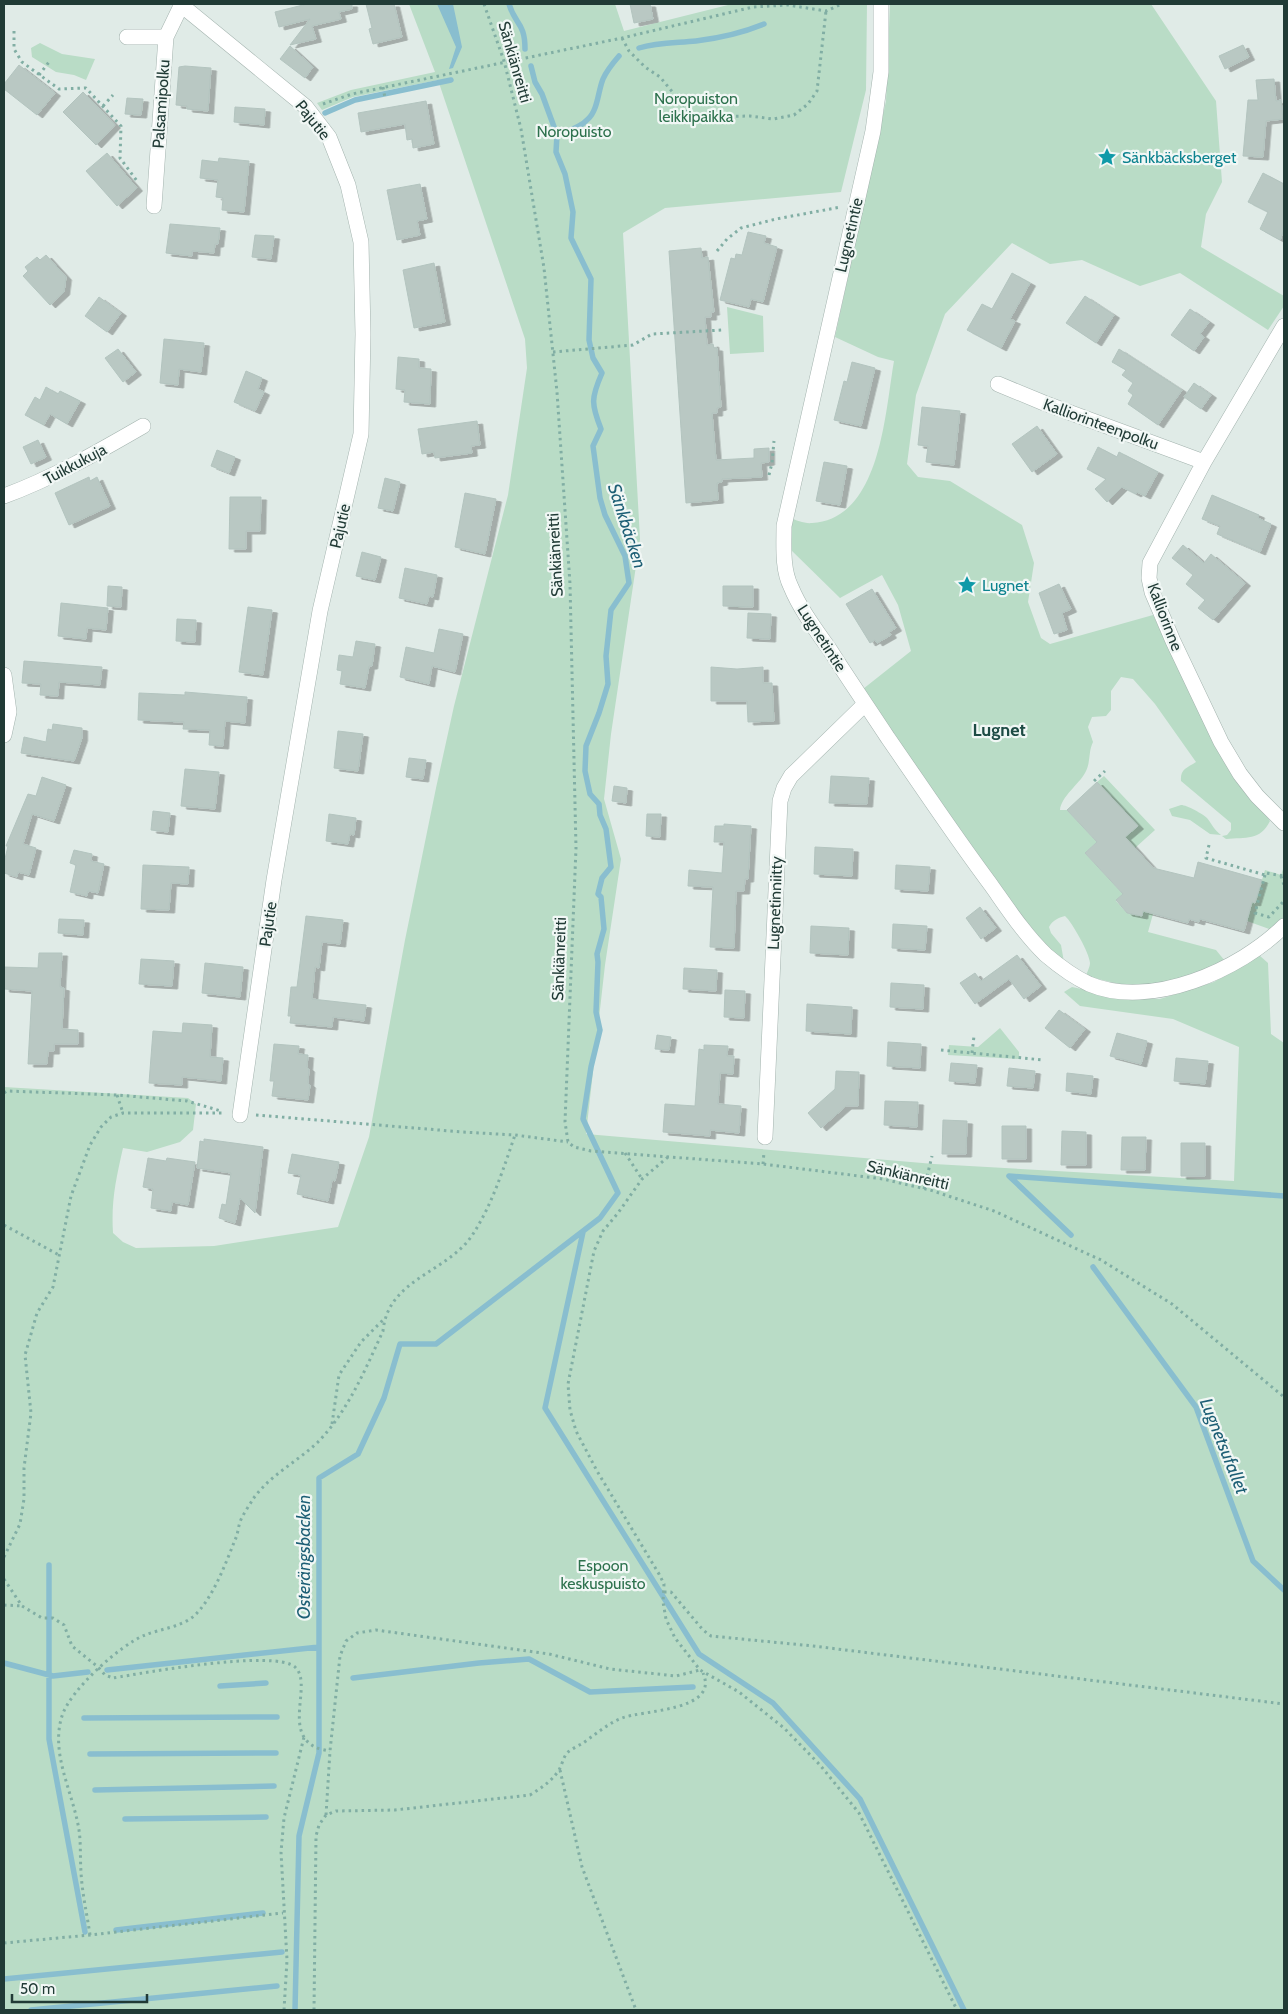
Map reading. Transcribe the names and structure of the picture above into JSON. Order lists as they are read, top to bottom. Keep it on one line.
{"streets":{"street":["Palsamipolku","Pajutie","Lugnetintie","Kalliorinteenpolku","Tuikkukuja","Kalliorinne","Lugnetinniitty"],"path":["Sänkiänreitti"]},"crossings":[["Palsamipolku","Pajutie"],["Lugnetintie","Lugnetinniitty"],["Kalliorinteenpolku","Kalliorinne"]],"districts":["Lugnet"],"water":["Sänkbäcken","Lugnetsufallet","Osterängsbacken"],"parks":["Noropuiston leikkipaikka","Noropuisto","Espoon keskuspuisto"],"places":{"place":["Sänkbäcksberget","Lugnet"]},"scale_bar":"50 m"}
